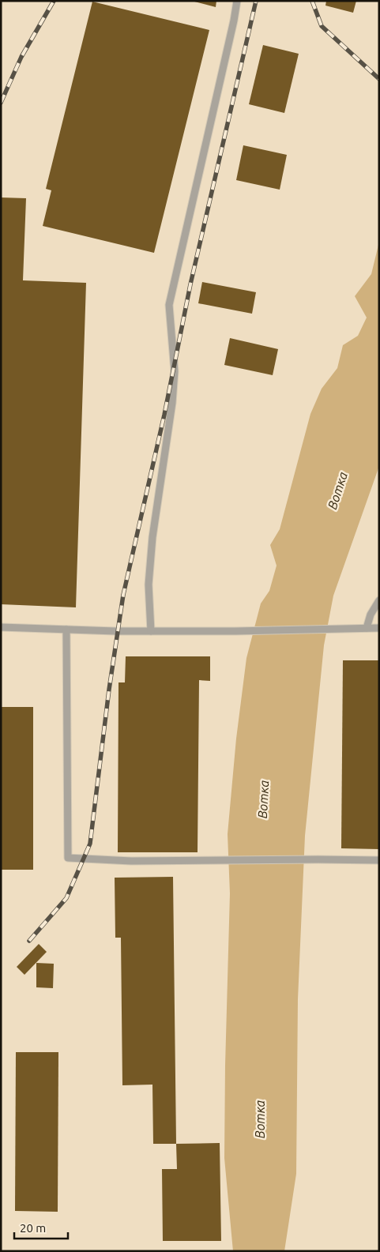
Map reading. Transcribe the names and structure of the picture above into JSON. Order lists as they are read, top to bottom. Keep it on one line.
{"water":["Вотка"],"scale_bar":"20 m"}
